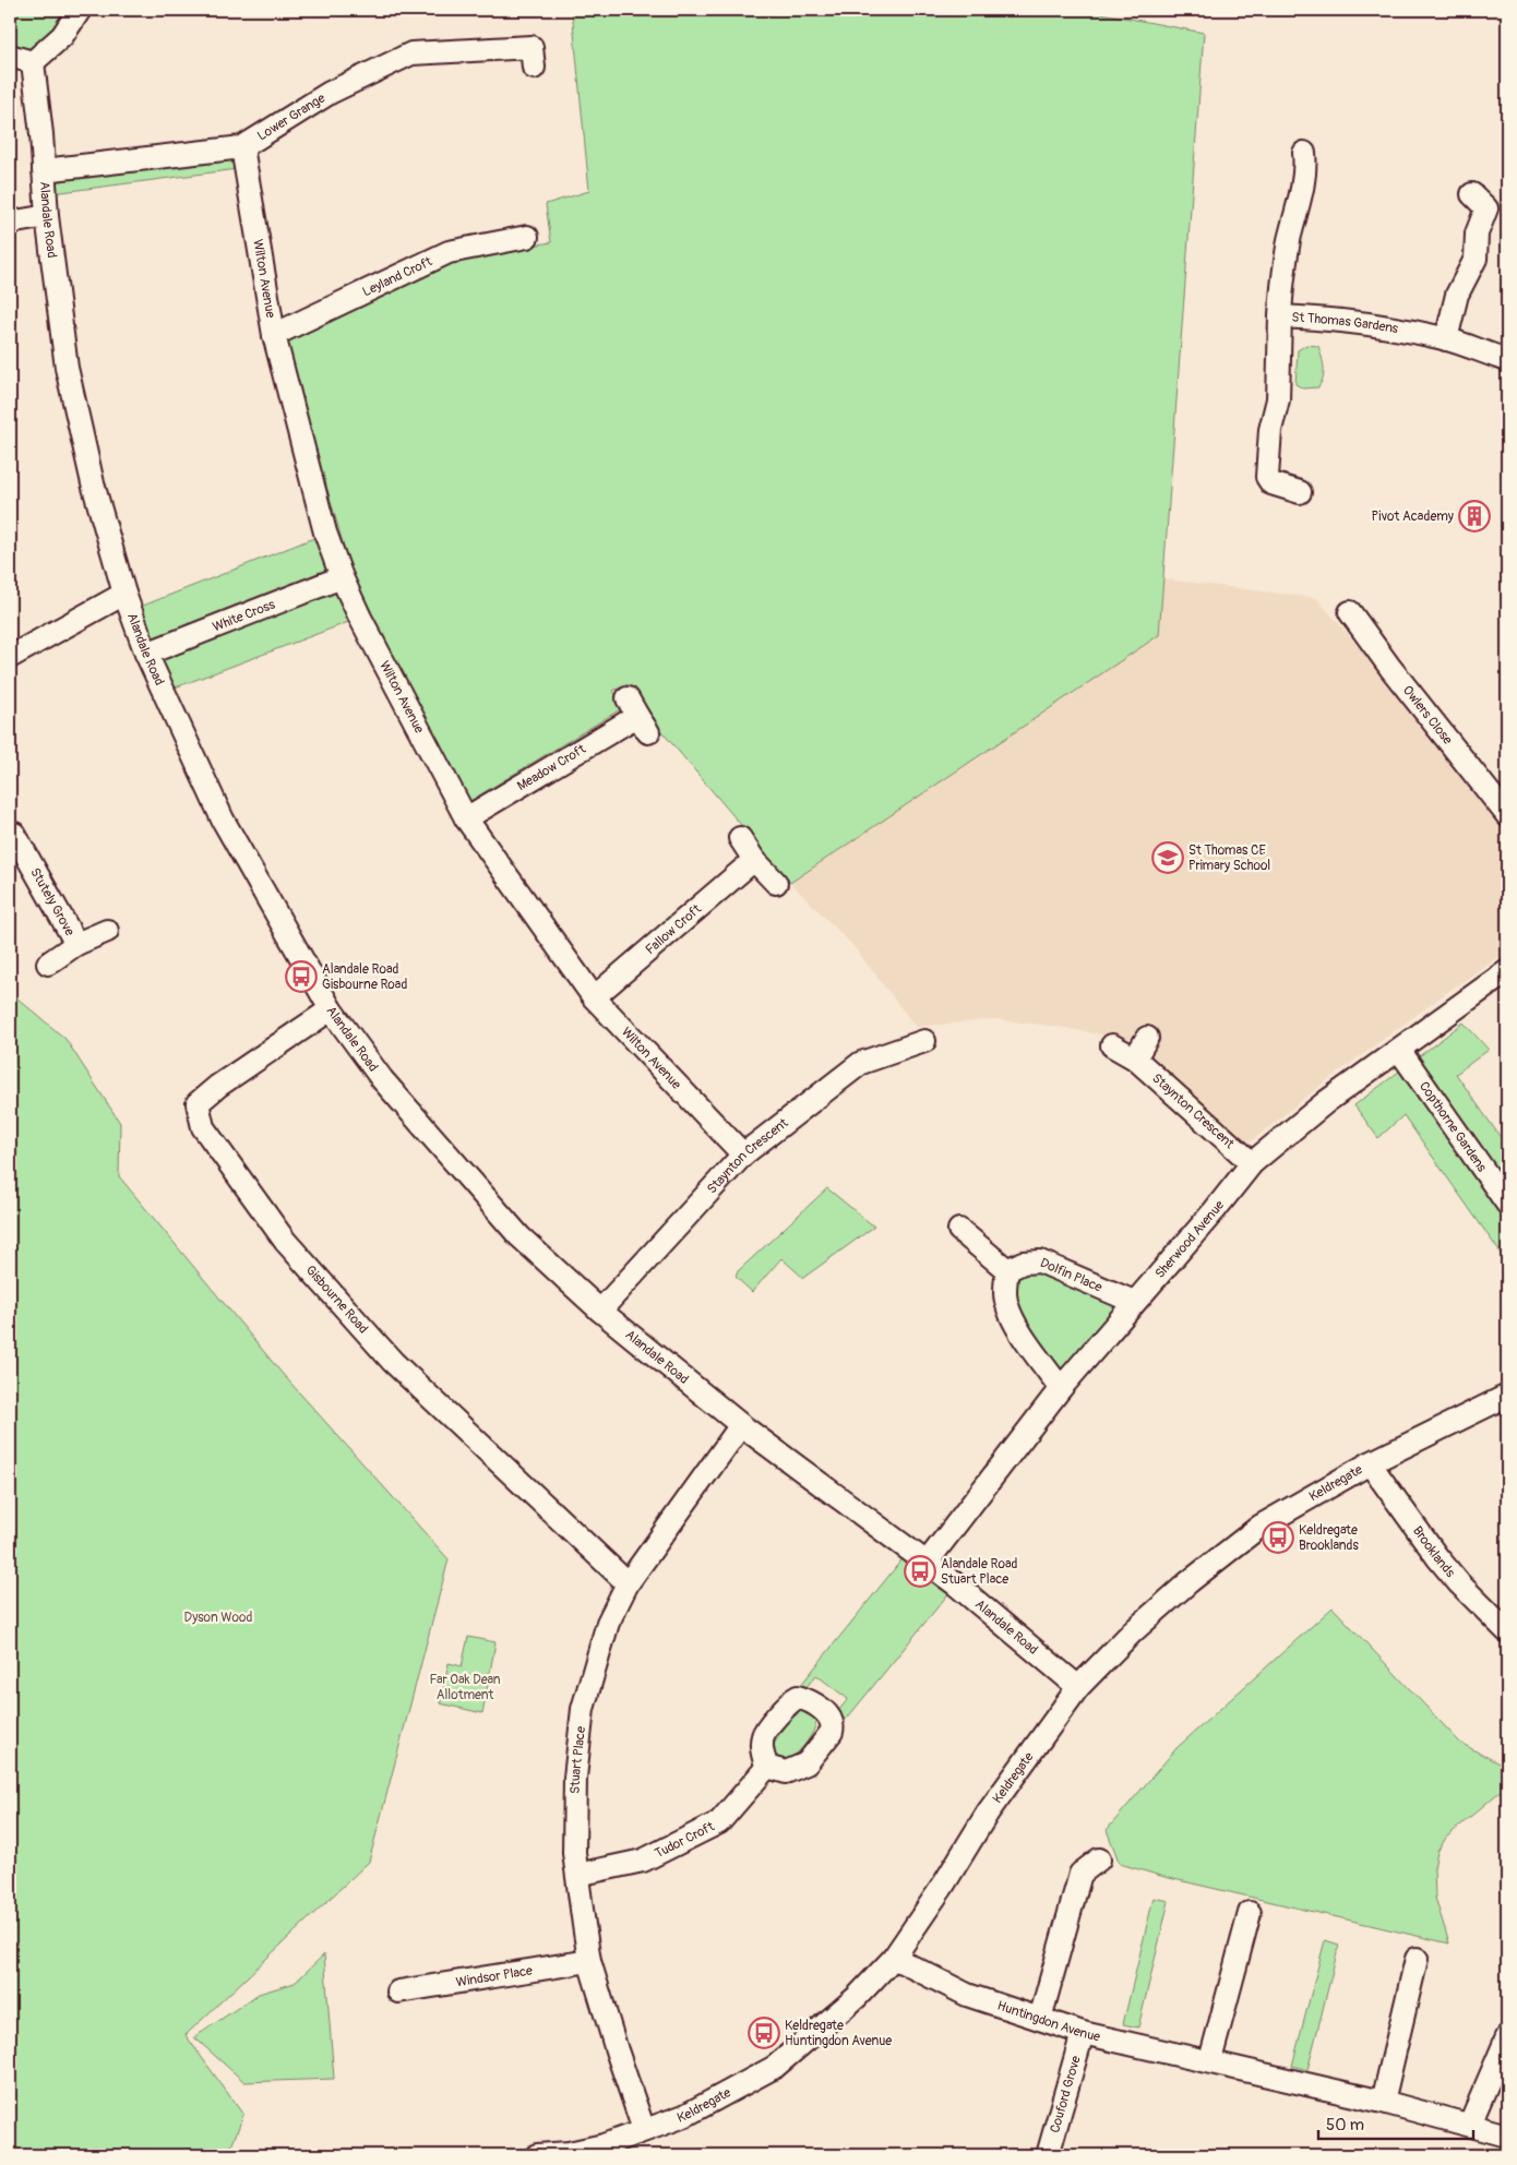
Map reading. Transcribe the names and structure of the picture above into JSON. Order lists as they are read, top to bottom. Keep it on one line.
{"streets":{"street":["Lower Grange","Alandale Road","Leyland Croft","Wilton Avenue","St Thomas Gardens","White Cross","Owlers Close","Meadow Croft","Stutely Grove","Fallow Croft","Staynton Crescent","Copthorne Gardens","Sherwood Avenue","Dolfin Place","Gisbourne Road","Keldregate","Brooklands","Stuart Place","Tudor Croft","Windsor Place","Huntingdon Avenue","Couford Grove"]},"crossings":[["Lower Grange","Alandale Road"],["Lower Grange","Wilton Avenue"],["Alandale Road","White Cross"],["Alandale Road","Staynton Crescent"],["Alandale Road","Sherwood Avenue"],["Alandale Road","Gisbourne Road"],["Alandale Road","Keldregate"],["Alandale Road","Stuart Place"],["Leyland Croft","Wilton Avenue"],["Wilton Avenue","White Cross"],["Wilton Avenue","Meadow Croft"],["Wilton Avenue","Fallow Croft"],["Wilton Avenue","Staynton Crescent"],["Staynton Crescent","Sherwood Avenue"],["Copthorne Gardens","Sherwood Avenue"],["Sherwood Avenue","Dolfin Place"],["Gisbourne Road","Stuart Place"],["Keldregate","Brooklands"],["Keldregate","Stuart Place"],["Keldregate","Huntingdon Avenue"],["Stuart Place","Tudor Croft"],["Stuart Place","Windsor Place"],["Huntingdon Avenue","Couford Grove"]],"parks":["Dyson Wood","Far Oak Dean Allotment"],"places":{"building":["Pivot Academy"],"school or university":["St Thomas CE Primary School"],"bus stop":["Alandale Road Gisbourne Road","Keldregate Brooklands","Alandale Road Stuart Place","Keldregate Huntingdon Avenue"]},"scale_bar":"50 m"}
